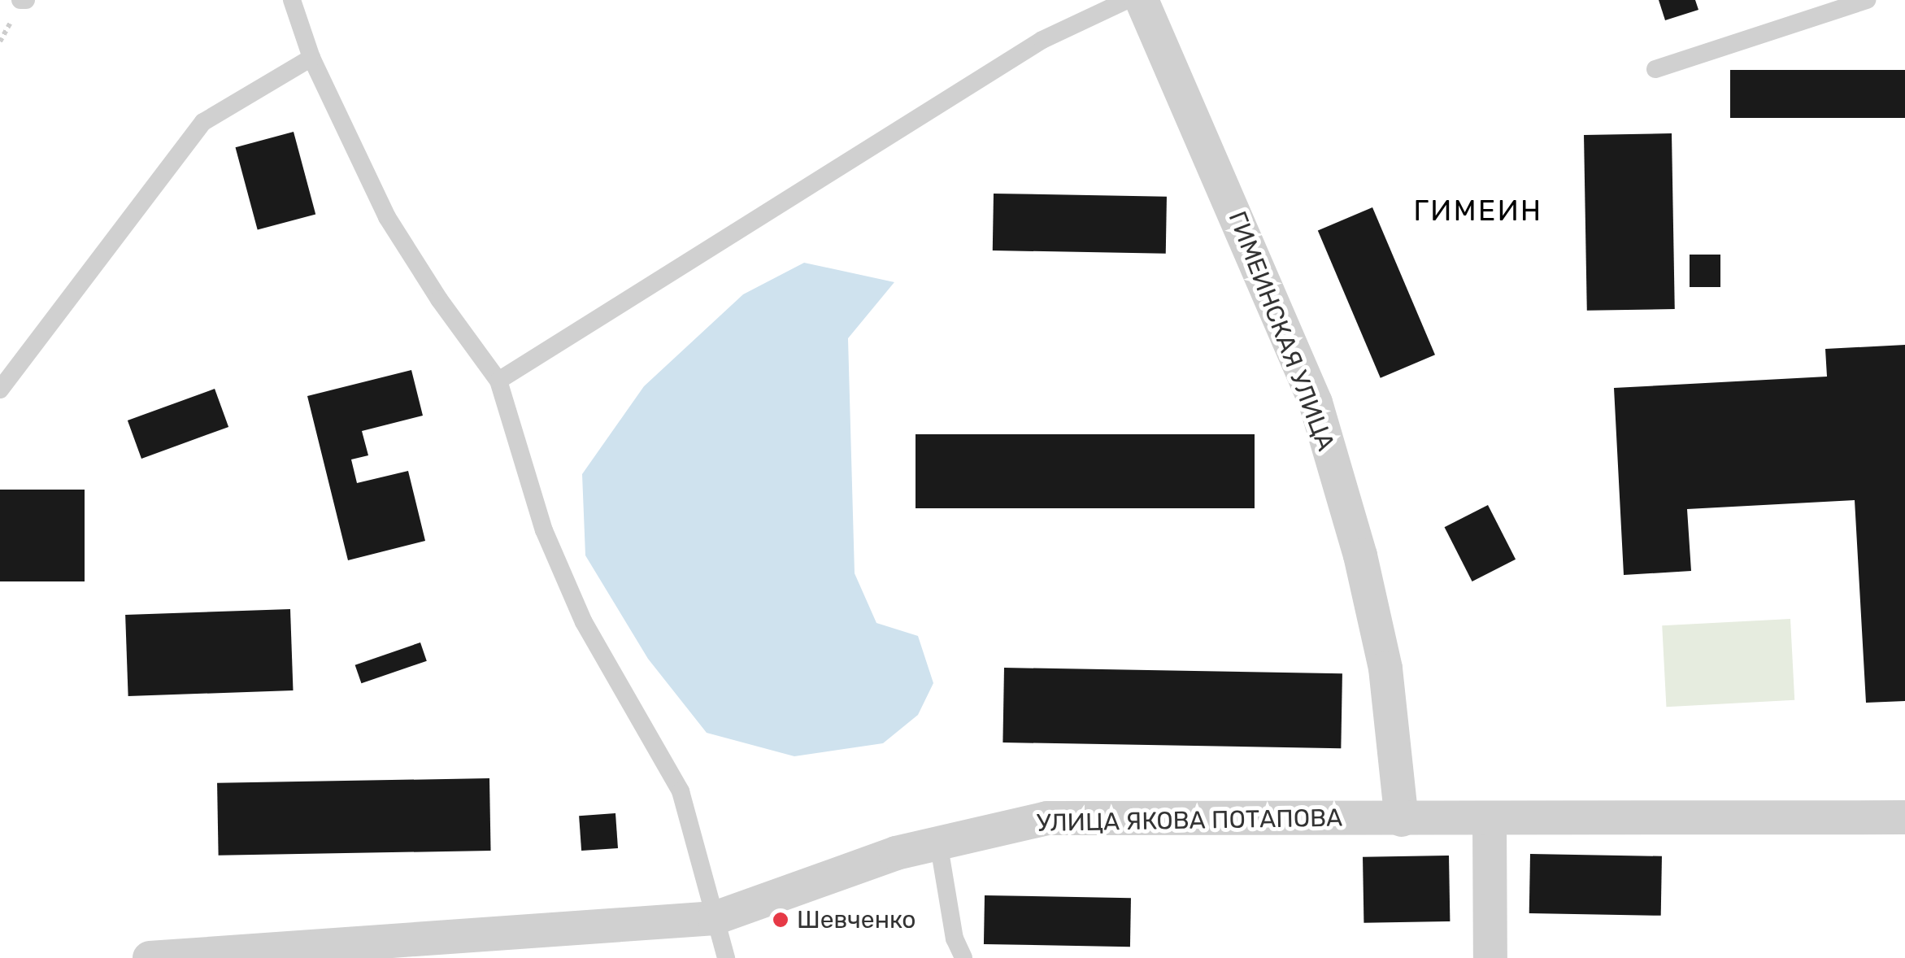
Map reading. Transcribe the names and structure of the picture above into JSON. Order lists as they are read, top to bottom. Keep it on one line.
{"streets":{"street":["ГИМЕИНСКАЯ УЛИЦА","УЛИЦА ЯКОВА ПОТАПОВА"]},"crossings":[["ГИМЕИНСКАЯ УЛИЦА","УЛИЦА ЯКОВА ПОТАПОВА"]],"districts":["ГИМЕИН"],"places":["Шевченко"]}
